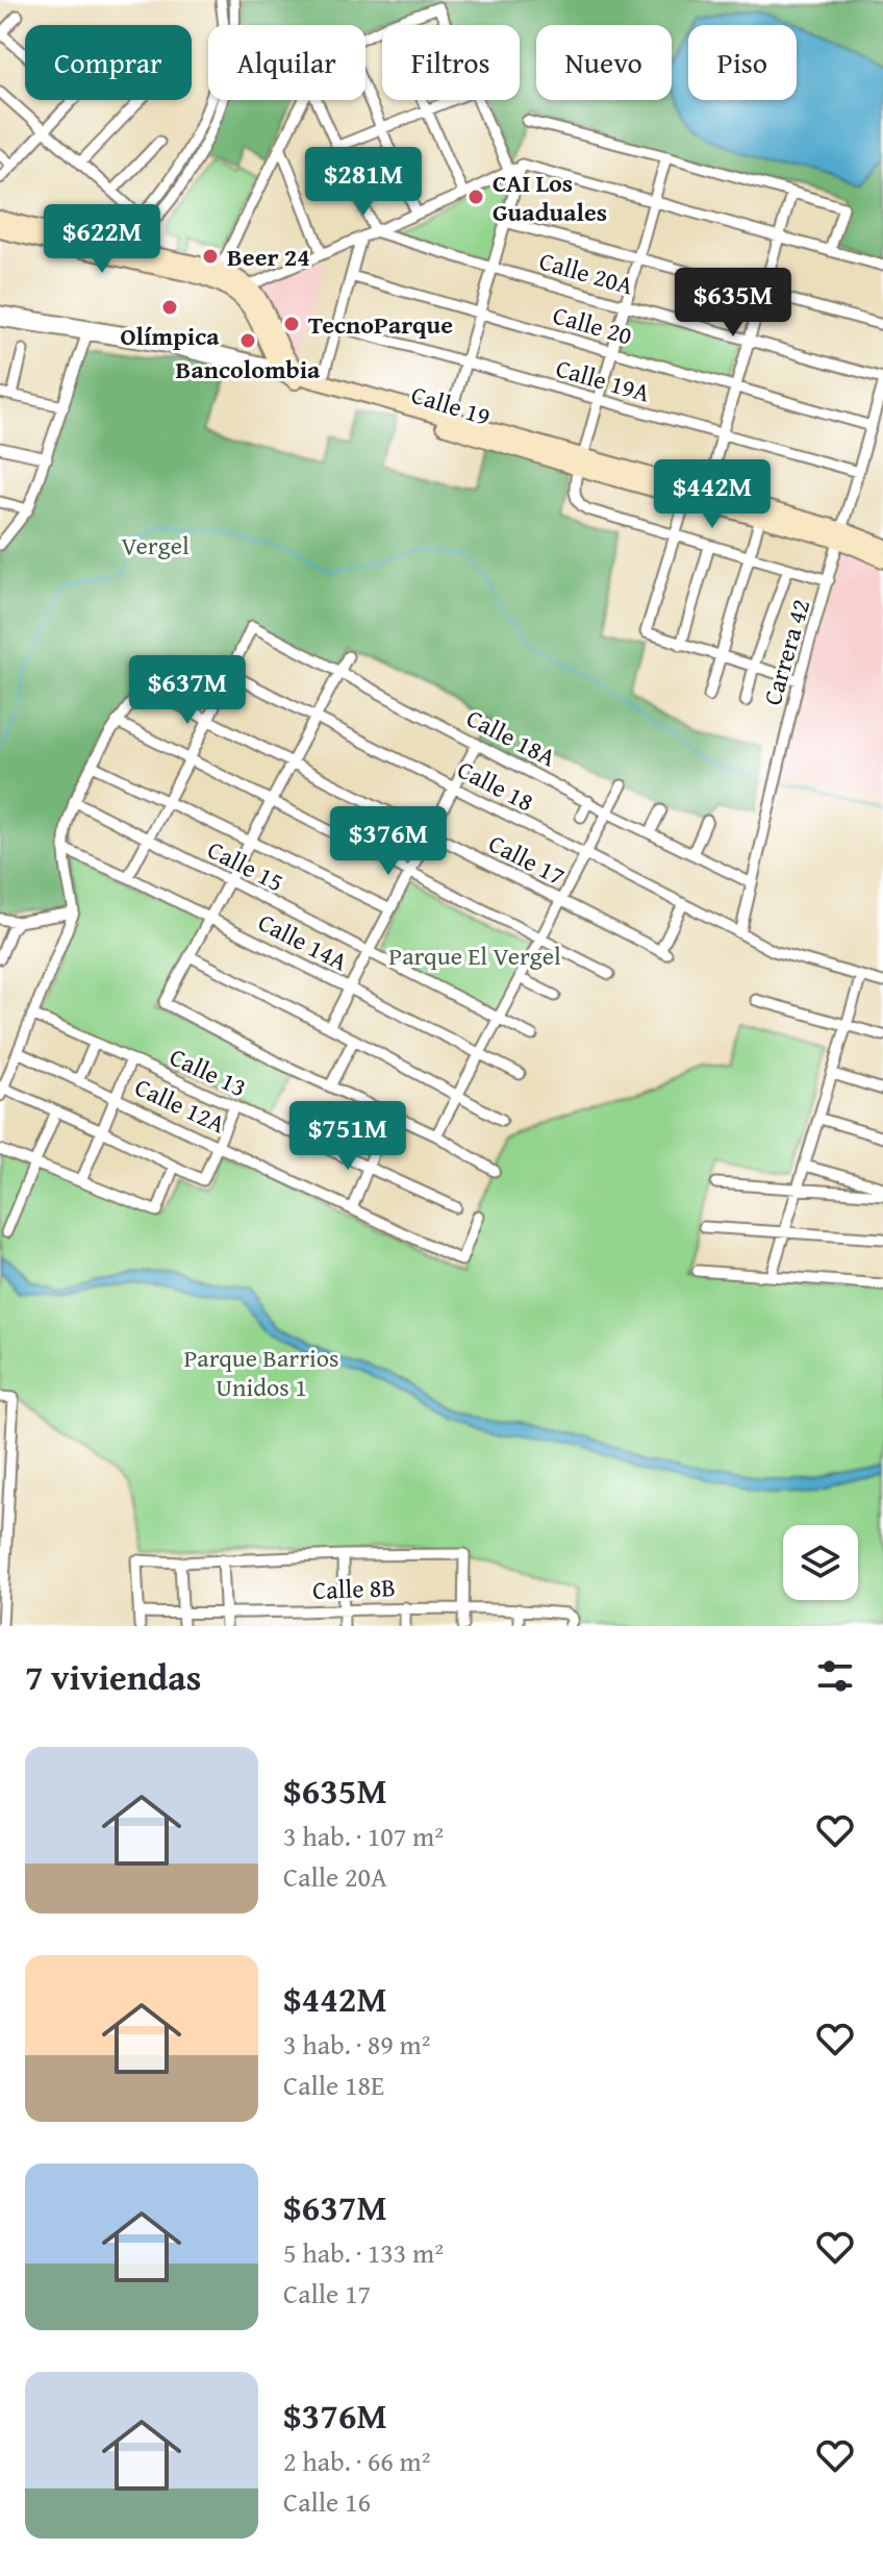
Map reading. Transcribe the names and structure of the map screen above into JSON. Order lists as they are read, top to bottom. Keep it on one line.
{"streets":{"main road":["Calle 19"],"street":["Calle 20A","Calle 20","Calle 19A","Carrera 42","Calle 18A","Calle 18","Calle 17","Calle 15","Calle 14A","Calle 13","Calle 12A","Calle 8B"]},"crossings":[["Calle 20A","Carrera 42"],["Calle 20","Carrera 42"],["Calle 19A","Carrera 42"],["Calle 19","Carrera 42"],["Carrera 42","Calle 18A"],["Carrera 42","Calle 18"],["Calle 18A","Calle 18"],["Calle 18","Calle 17"]],"parks":["Vergel","Parque El Vergel","Parque Barrios Unidos 1"],"places":["CAI Los Guaduales","Beer 24","Olímpica","TecnoParque","Bancolombia"],"page":{"chip":["Comprar","Alquilar","Filtros","Nuevo","Piso"],"price":["$281M","$622M","$635M","$442M","$637M","$376M","$751M"],"heading":"7 viviendas","list":[{"name":"$635M","note":"3 hab. · 107 m² · Calle 20A"},{"name":"$442M","note":"3 hab. · 89 m² · Calle 18E"},{"name":"$637M","note":"5 hab. · 133 m² · Calle 17"},{"name":"$376M","note":"2 hab. · 66 m² · Calle 16"}]}}
